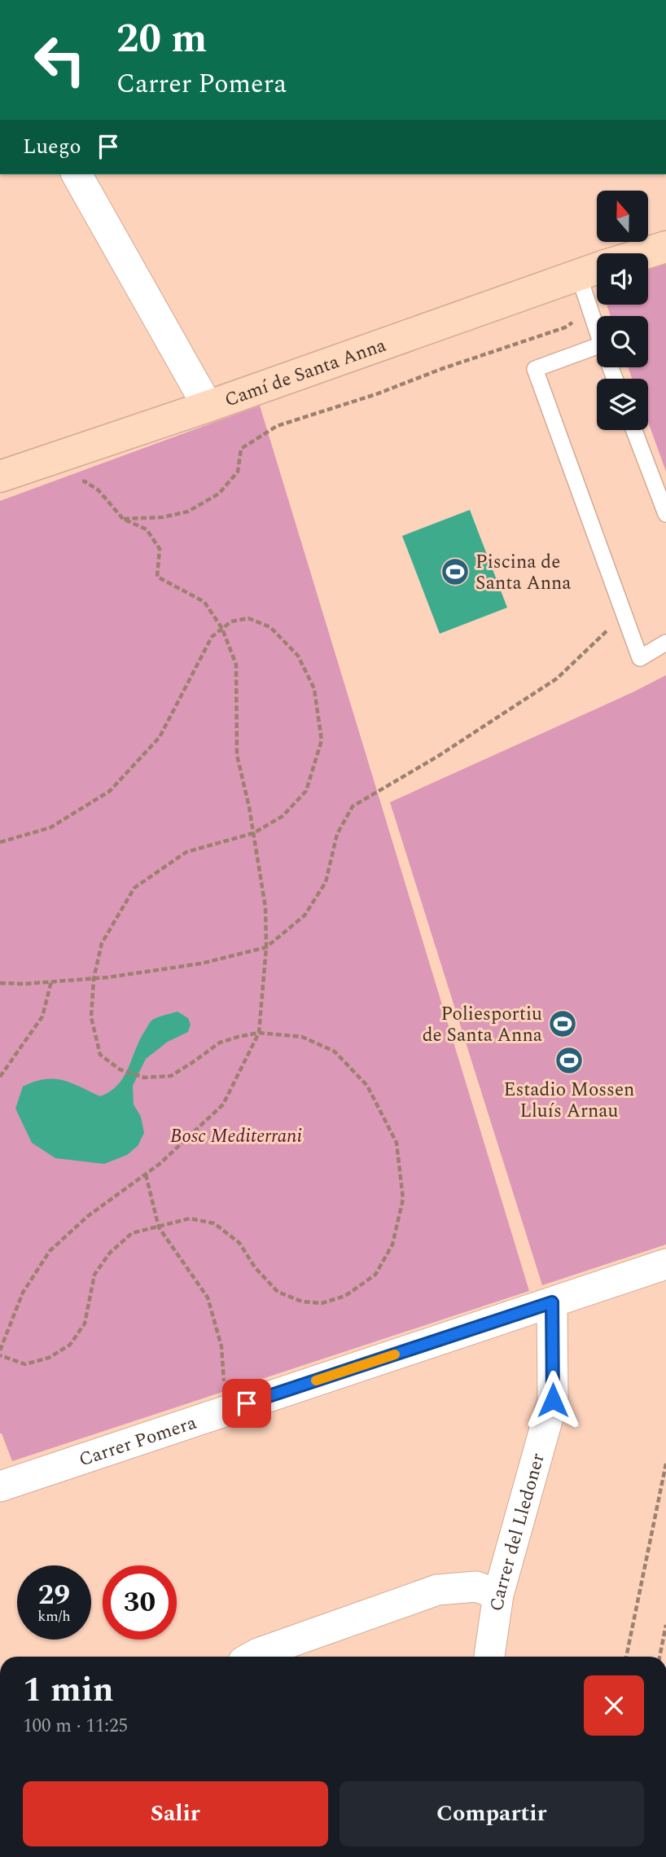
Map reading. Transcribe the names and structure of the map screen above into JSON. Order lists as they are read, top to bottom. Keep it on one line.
{"streets":{"street":["Camí de Santa Anna","Carrer Pomera","Carrer del Lledoner"]},"crossings":[["Carrer Pomera","Carrer del Lledoner"]],"parks":["Bosc Mediterrani"],"places":{"sports":["Piscina de Santa Anna","Poliesportiu de Santa Anna","Estadio Mossen Lluís Arnau"]},"north":"top","page":{"turn":["20 m","Carrer Pomera"],"then":"Luego","speed":"29 km/h","limit":"30","heading":["1 min","100 m · 11:25"],"buttons":["Salir","Compartir"]}}
